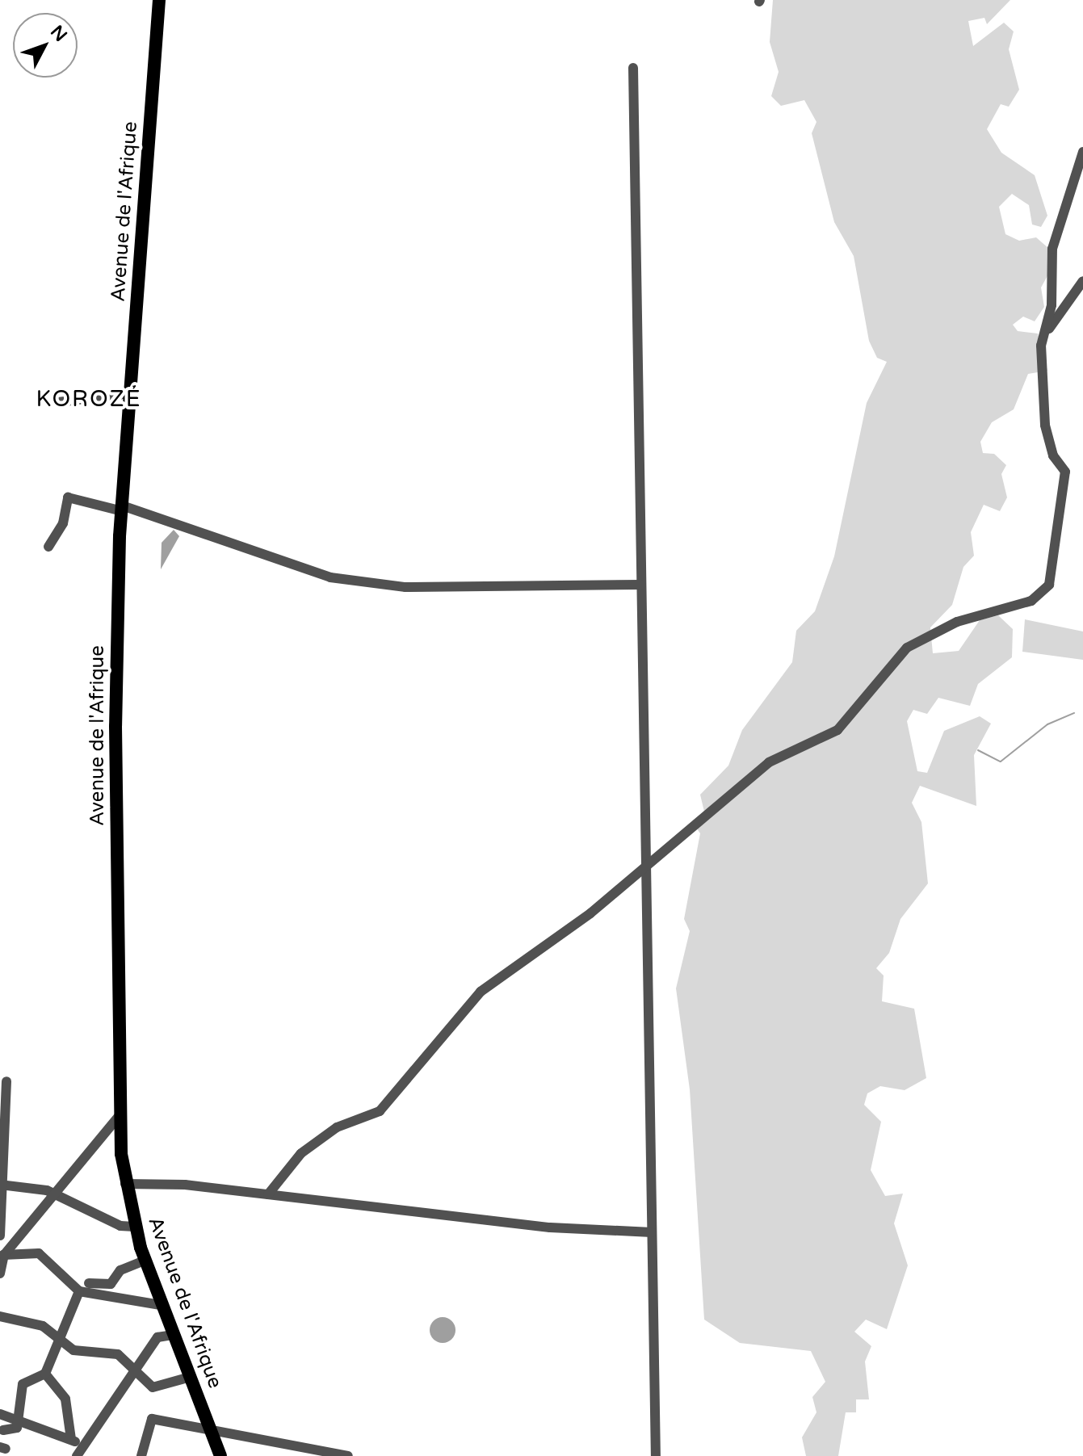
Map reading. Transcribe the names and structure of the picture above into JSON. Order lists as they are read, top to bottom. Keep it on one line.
{"streets":{"main road":["Avenue de l'Afrique"]},"districts":["KOROZÉ"],"north":"top right"}
